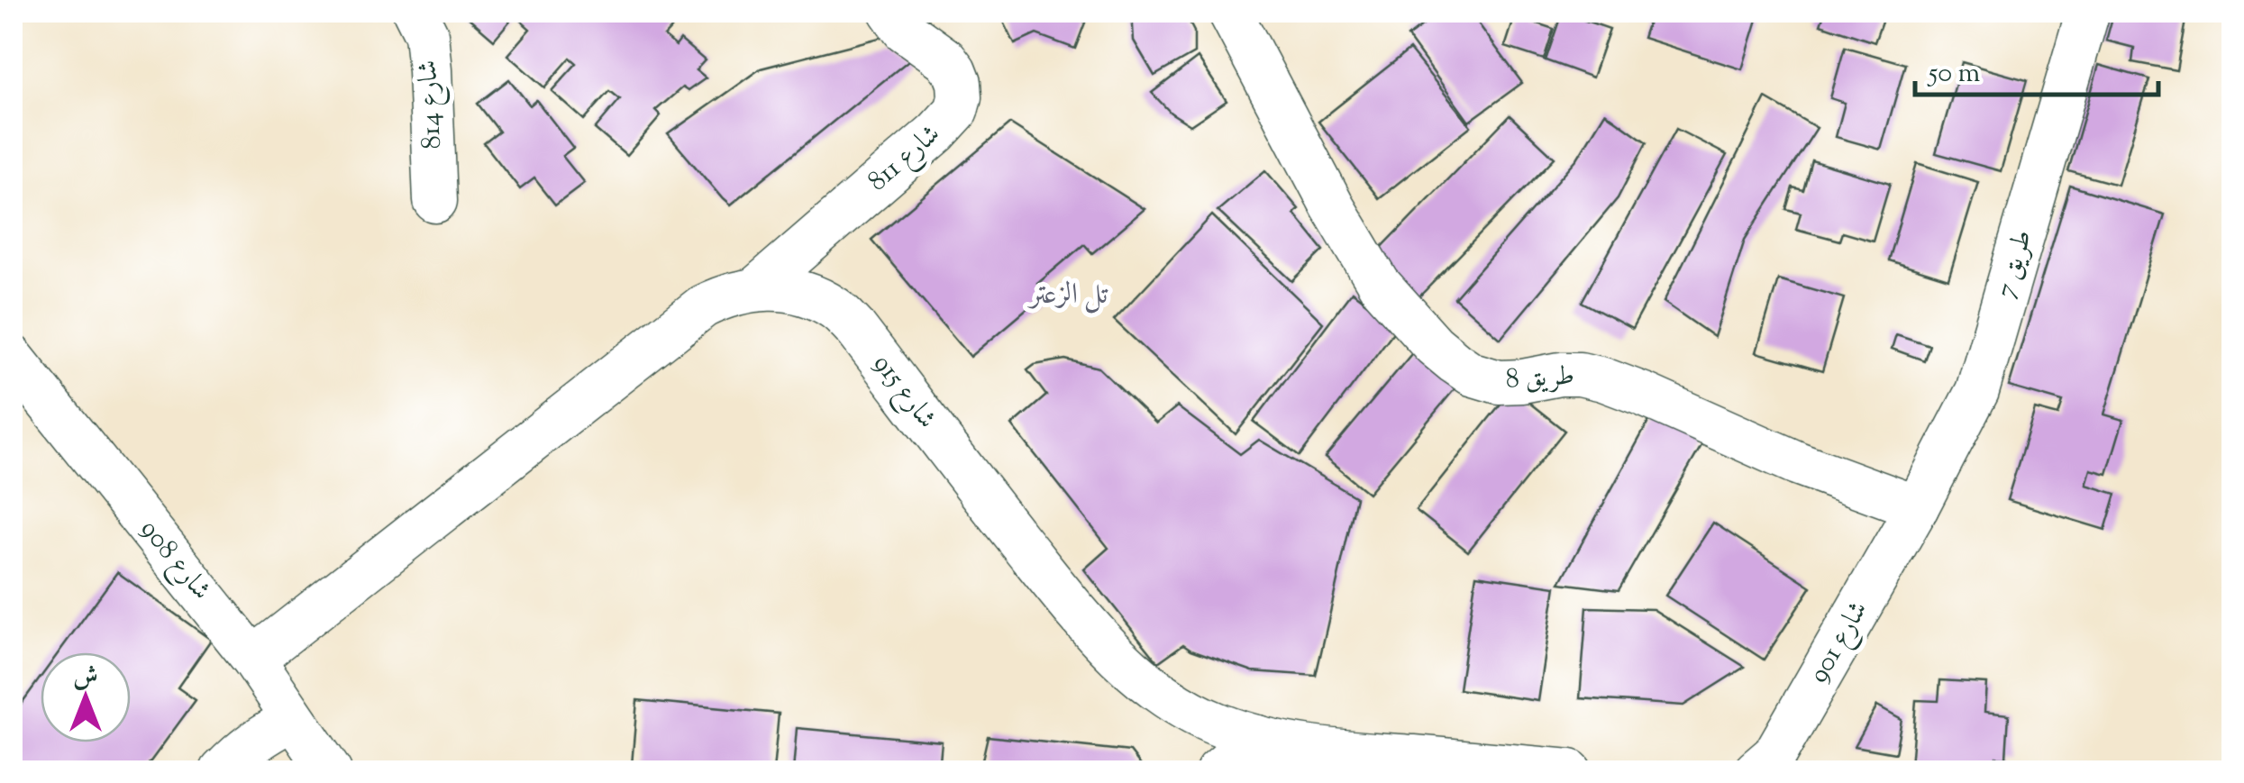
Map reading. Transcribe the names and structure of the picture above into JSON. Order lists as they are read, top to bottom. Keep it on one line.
{"streets":{"street":["شارع 814","شارع 811","7 طريق","طريق 8","شارع 915","شارع 908","شارع 901"]},"crossings":[["شارع 811","شارع 915"],["7 طريق","طريق 8"],["7 طريق","شارع 901"],["طريق 8","شارع 901"],["شارع 915","شارع 908"]],"districts":["تل الزعتر"],"scale_bar":"50 m","north":"top"}
